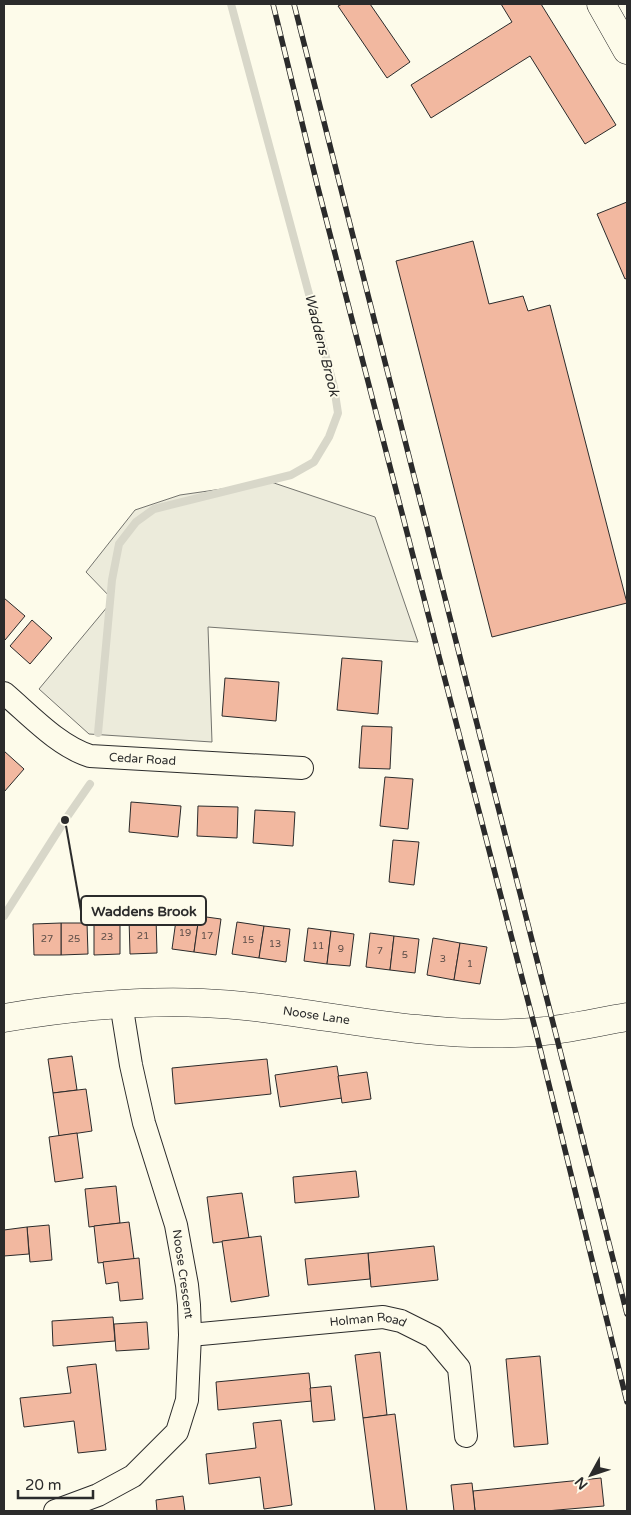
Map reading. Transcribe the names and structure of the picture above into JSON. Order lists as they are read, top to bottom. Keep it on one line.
{"streets":{"main road":["Noose Lane"],"street":["Cedar Road","Noose Crescent","Holman Road"]},"crossings":[["Noose Lane","Noose Crescent"],["Noose Crescent","Holman Road"]],"water":["Waddens Brook"],"places":["Waddens Brook"],"house_numbers":["19","21","17","23","27","25","15","13","11","9","7","5","3","1"],"scale_bar":"20 m","north":"bottom left"}
